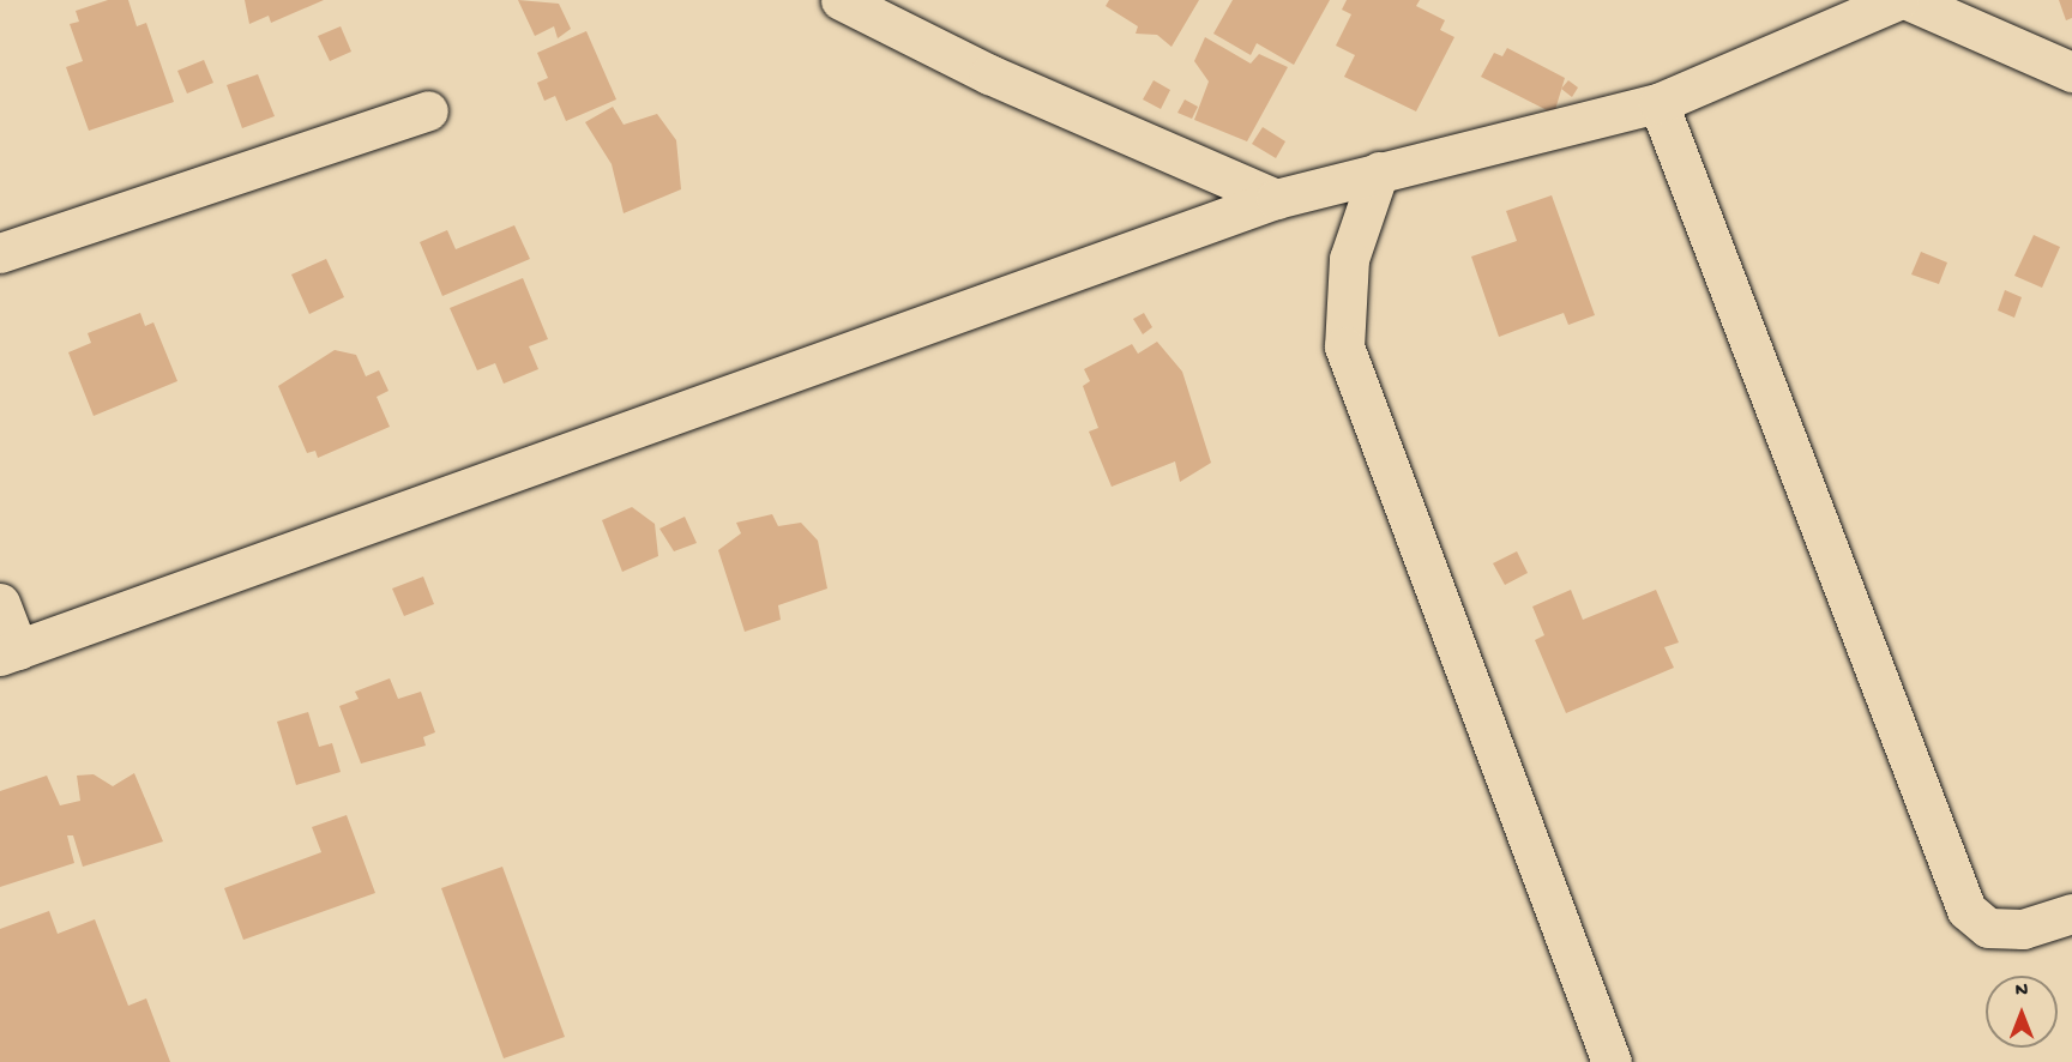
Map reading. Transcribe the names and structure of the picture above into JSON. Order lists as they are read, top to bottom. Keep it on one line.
{"north":"top"}
